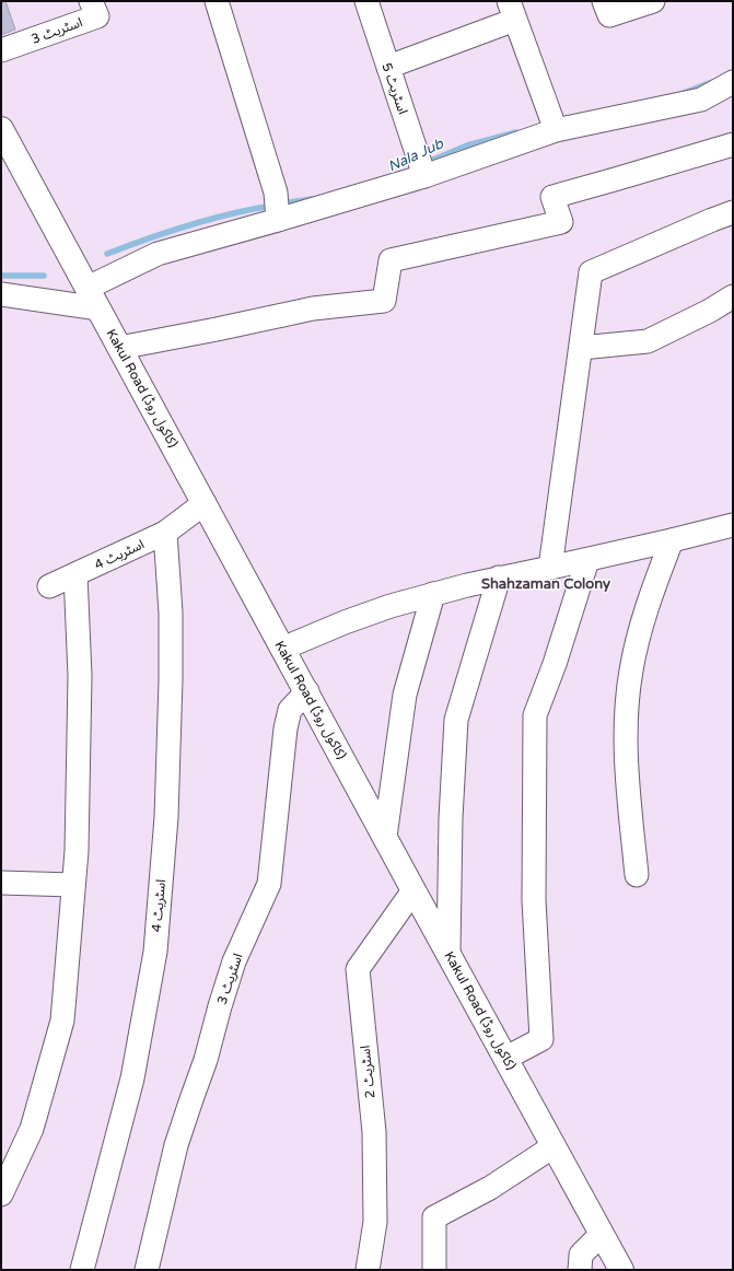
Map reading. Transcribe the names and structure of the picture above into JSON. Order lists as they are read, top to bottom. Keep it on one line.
{"streets":{"main road":["Kakul Road (کاکول روڈ)"],"street":["اسٹریٹ 3","اسٹریٹ 5","اسٹریٹ 4","اسٹریٹ 2"]},"crossings":[["اسٹریٹ 3","Kakul Road (کاکول روڈ)"],["Kakul Road (کاکول روڈ)","اسٹریٹ 4"],["Kakul Road (کاکول روڈ)","اسٹریٹ 2"]],"districts":["Shahzaman Colony"],"water":["Nala Jub"]}
